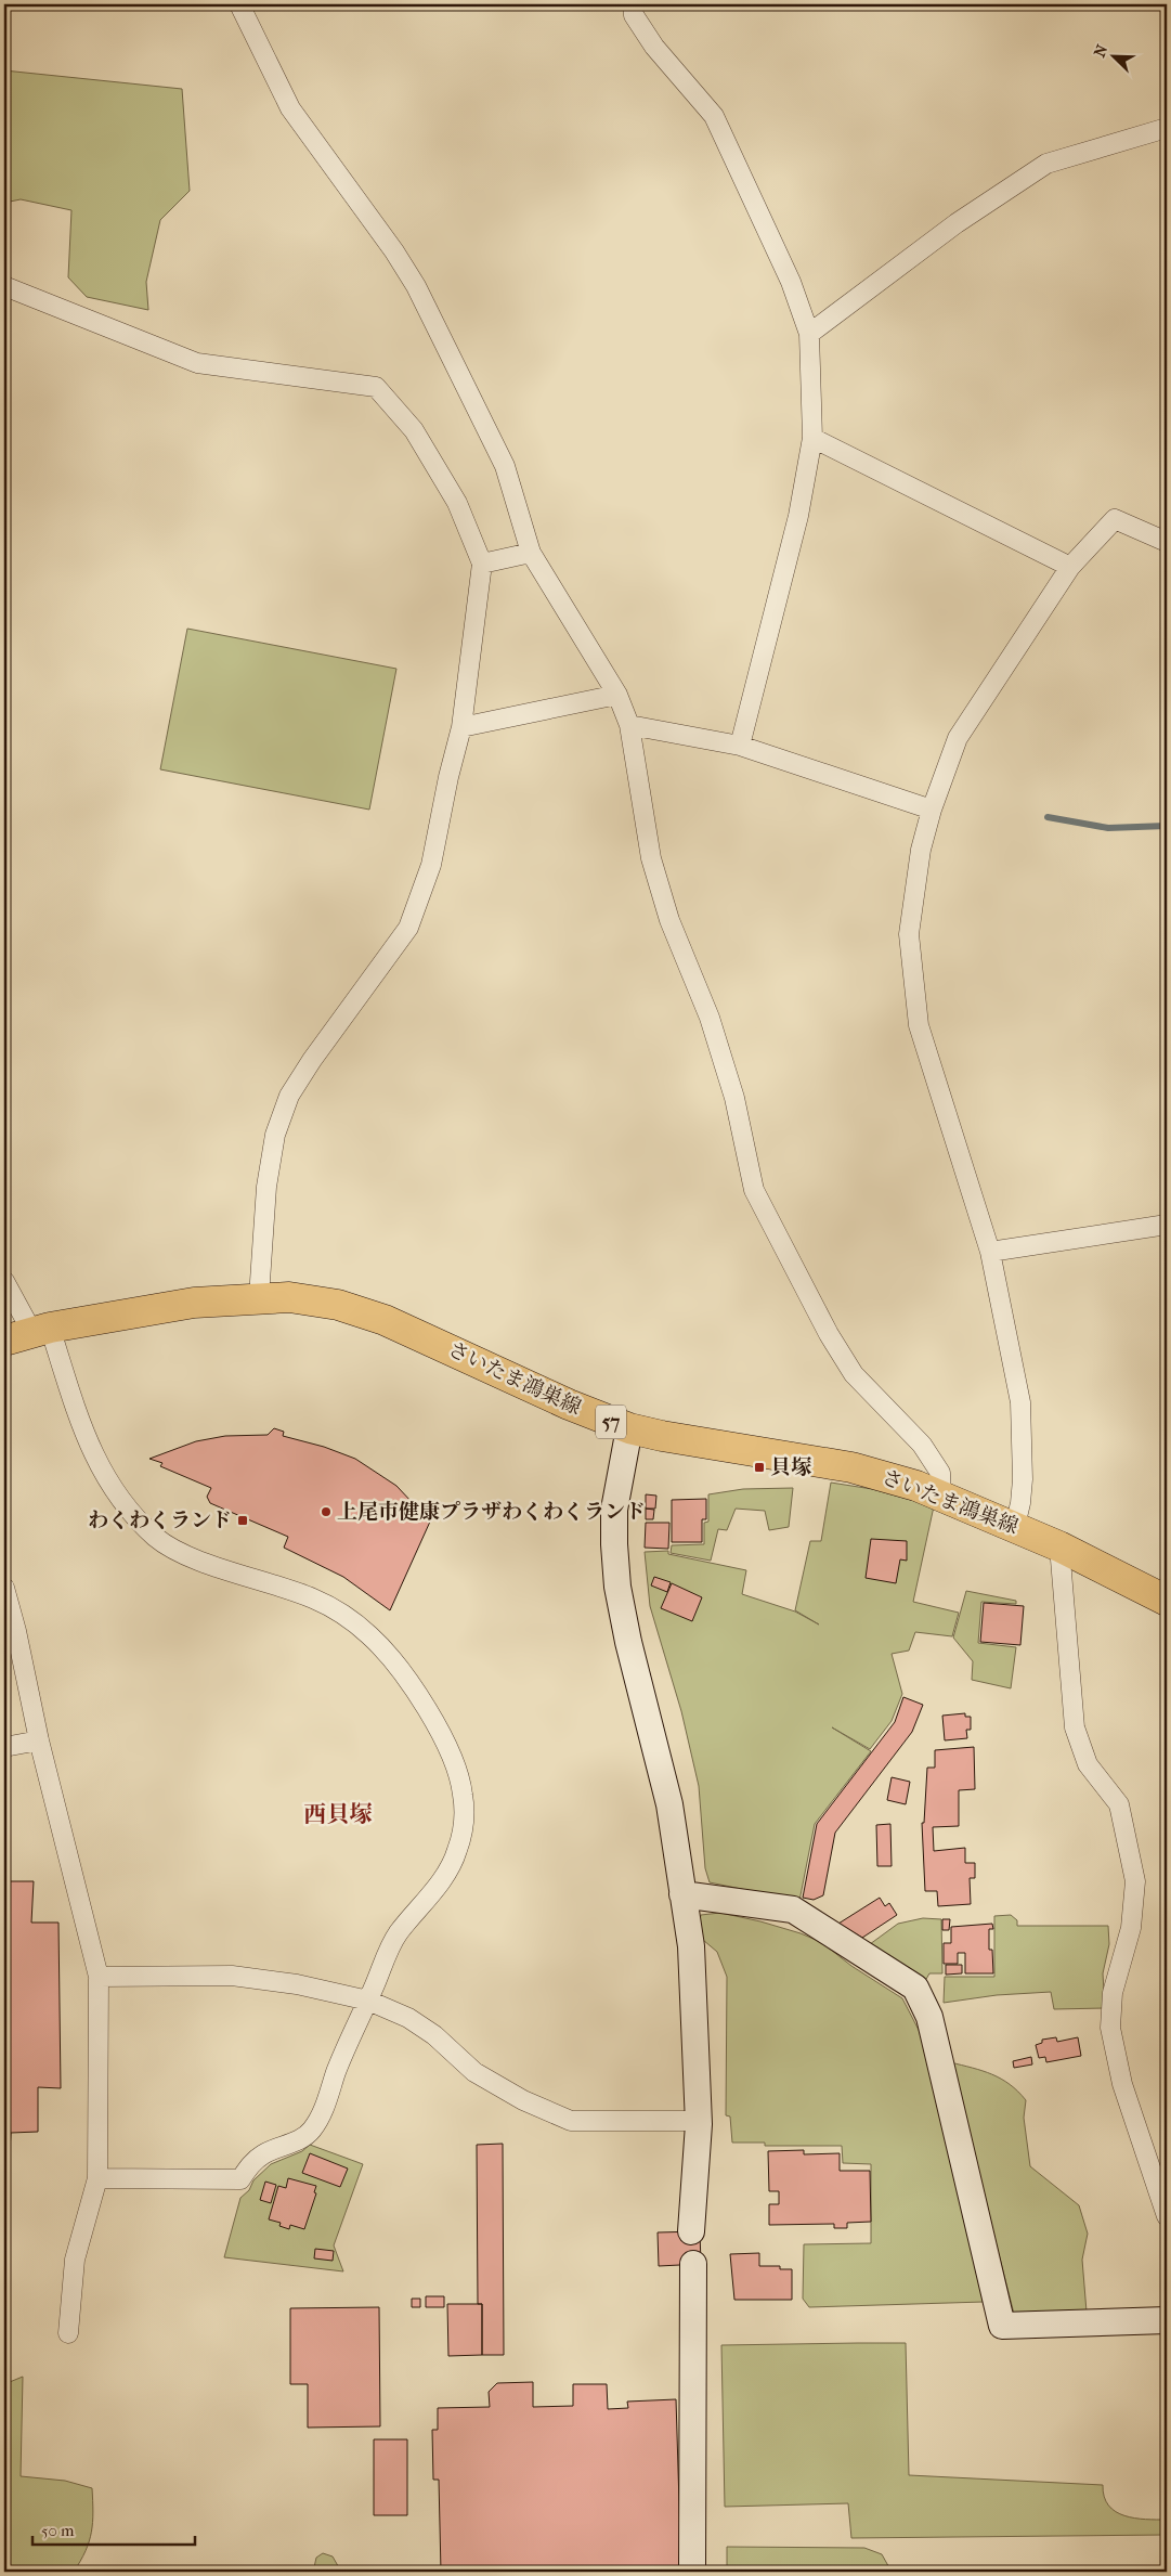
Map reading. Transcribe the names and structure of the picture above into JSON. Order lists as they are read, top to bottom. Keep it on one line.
{"streets":{"main road":["さいたま鴻巣線","57"]},"districts":["西貝塚"],"places":{"transit":["貝塚","わくわくランド"],"other":["上尾市健康プラザわくわくランド"]},"scale_bar":"50 m","north":"top left"}
